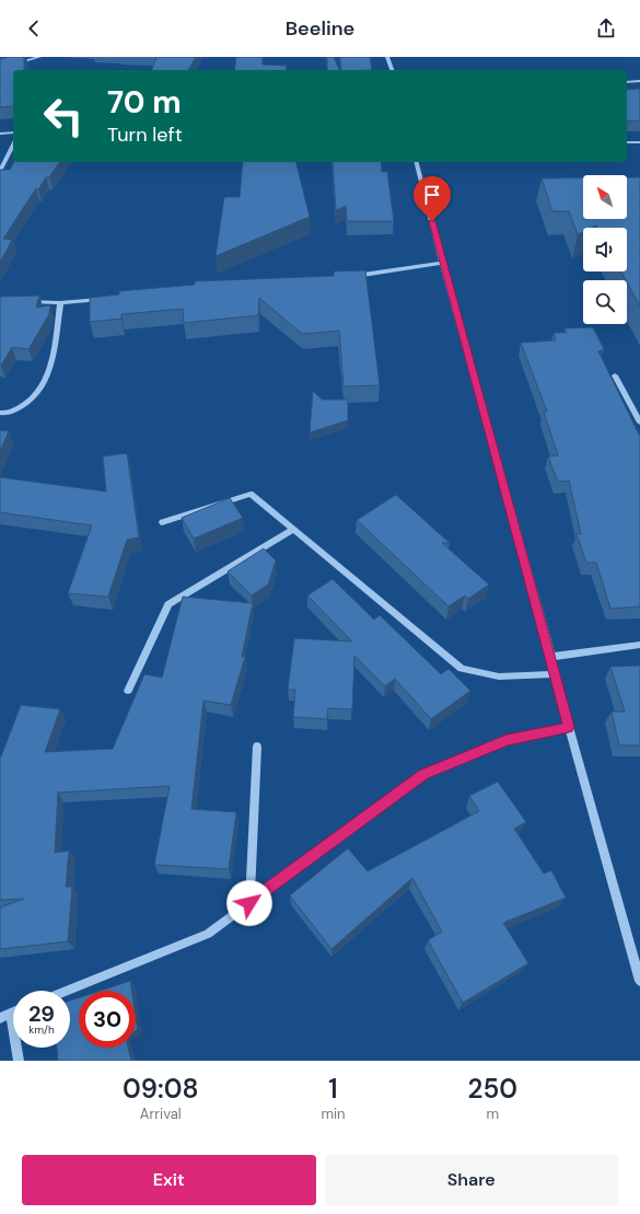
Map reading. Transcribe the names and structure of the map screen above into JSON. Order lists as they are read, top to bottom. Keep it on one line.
{"north":"top left","page":{"header":"Beeline","turn":["70 m","Turn left"],"speed":"29 km/h","limit":"30","eta":["09:08","Arrival","1","min","250","m"],"buttons":["Exit","Share"]}}
